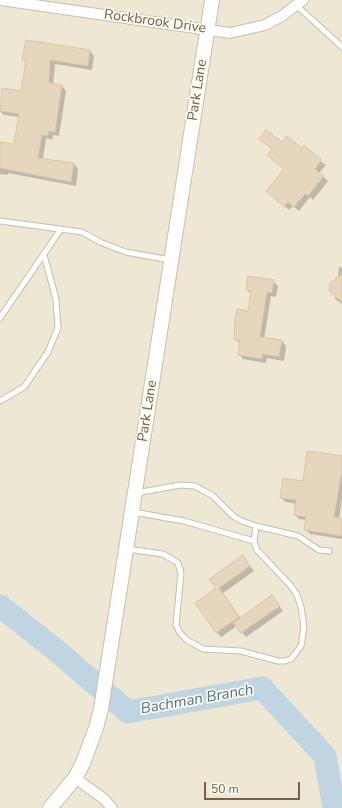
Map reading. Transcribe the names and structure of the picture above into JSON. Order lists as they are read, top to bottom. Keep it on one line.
{"streets":{"street":["Rockbrook Drive","Park Lane"]},"crossings":[["Rockbrook Drive","Park Lane"]],"water":["Bachman Branch"],"scale_bar":"50 m"}
